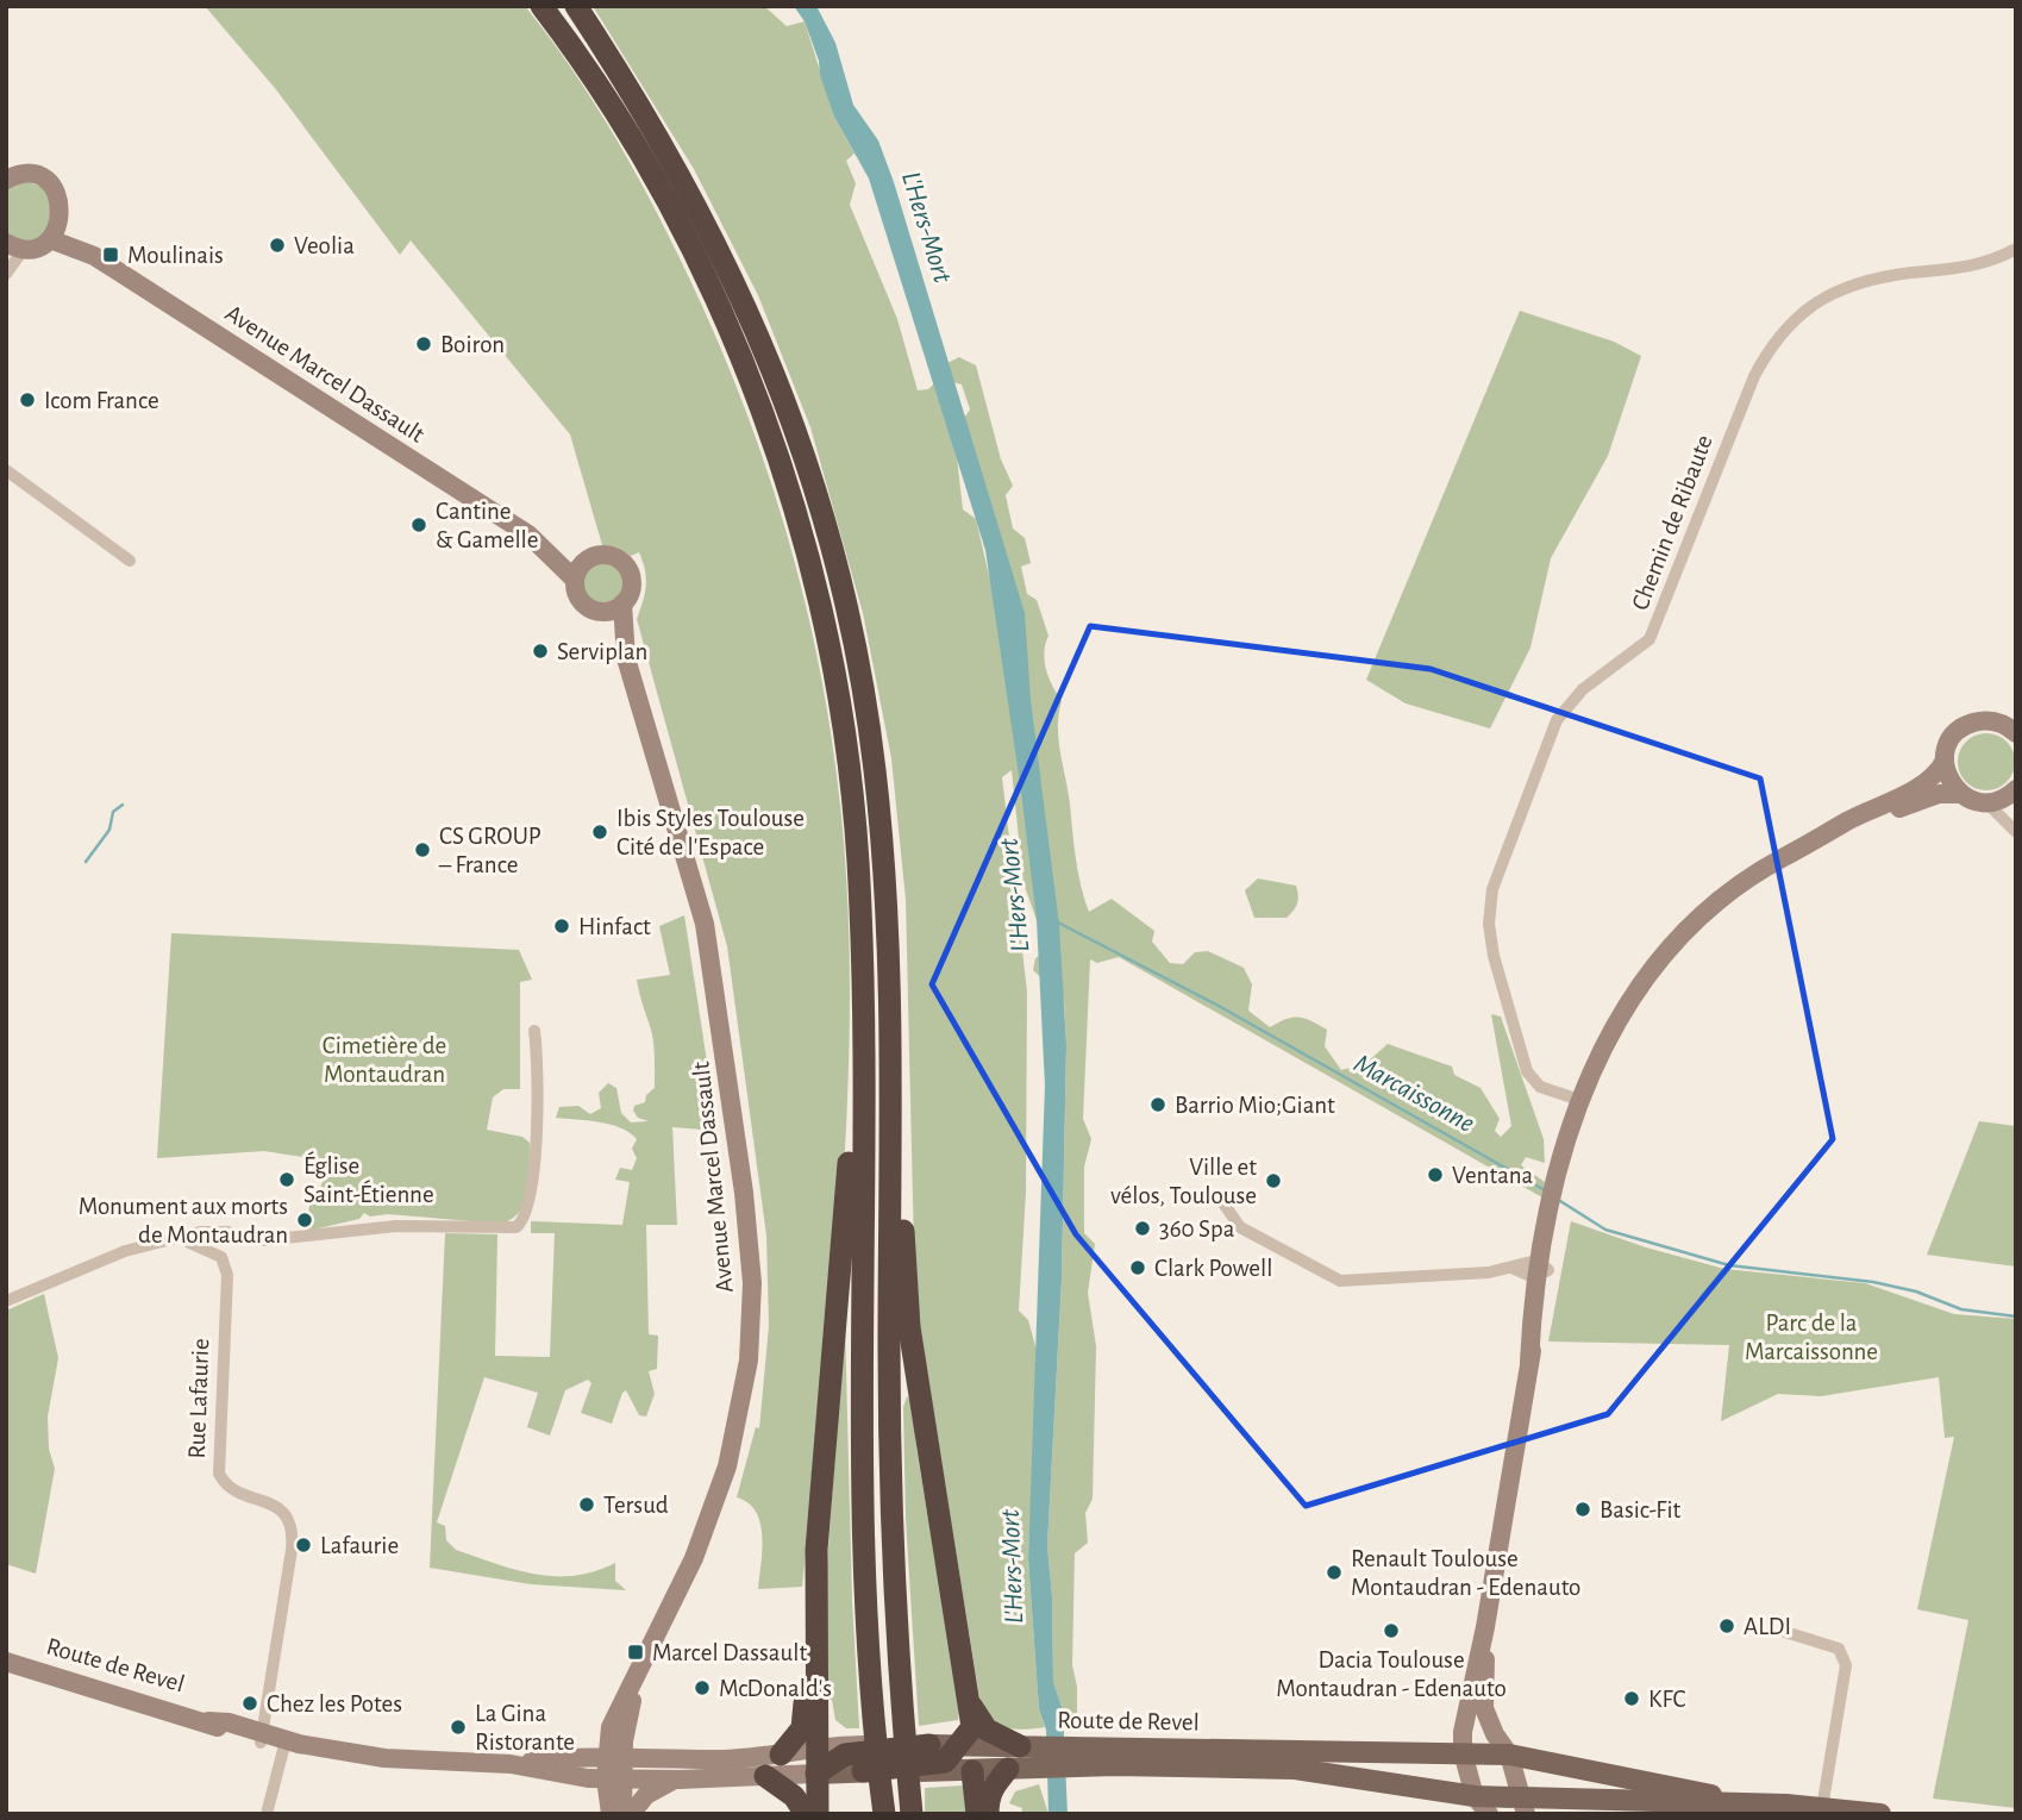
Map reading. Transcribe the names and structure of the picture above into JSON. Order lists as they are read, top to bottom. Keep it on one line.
{"streets":{"main road":["Avenue Marcel Dassault","Route de Revel"],"street":["Chemin de Ribaute","Rue Lafaurie"]},"crossings":[["Avenue Marcel Dassault","Route de Revel"],["Rue Lafaurie","Route de Revel"]],"water":["L'Hers-Mort","Marcaissonne"],"parks":["Cimetière de Montaudran","Parc de la Marcaissonne"],"places":{"other":["Veolia","Boiron","Icom France","Cantine & Gamelle","Serviplan","Ibis Styles Toulouse Cité de l'Espace","CS GROUP – France","Hinfact","Barrio Mio;Giant","Ventana","Église Saint-Étienne","Ville et vélos, Toulouse","Monument aux morts de Montaudran","360 Spa","Clark Powell","Tersud","Basic-Fit","Lafaurie","Renault Toulouse Montaudran - Edenauto","ALDI","Dacia Toulouse Montaudran - Edenauto","McDonald's","KFC","Chez les Potes","La Gina Ristorante"],"transit":["Moulinais","Marcel Dassault"]}}
